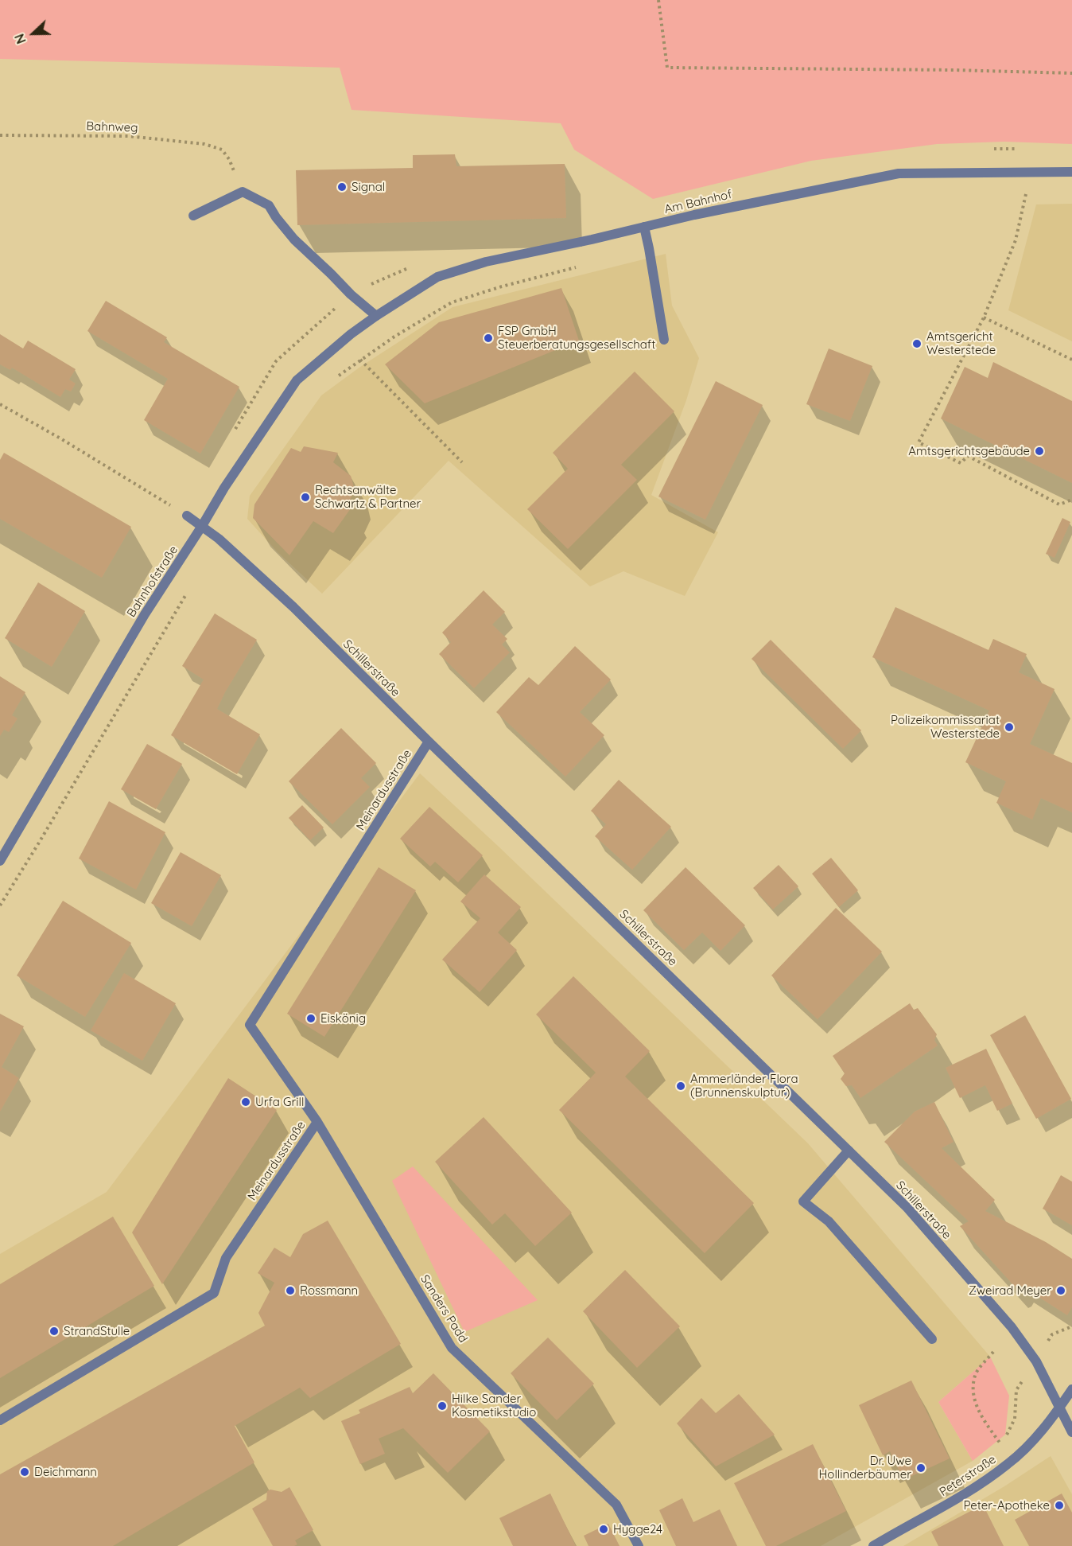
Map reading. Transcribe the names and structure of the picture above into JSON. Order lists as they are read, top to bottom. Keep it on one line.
{"streets":{"street":["Am Bahnhof","Bahnhofstraße","Schillerstraße","Meinardusstraße","Sanders Padd","Peterstraße"],"path":["Bahnweg"]},"crossings":[["Am Bahnhof","Bahnhofstraße"],["Bahnhofstraße","Schillerstraße"],["Schillerstraße","Meinardusstraße"],["Schillerstraße","Peterstraße"],["Meinardusstraße","Sanders Padd"]],"places":["Signal","FSP GmbH Steuerberatungsgesellschaft","Amtsgericht Westerstede","Amtsgerichtsgebäude","Rechtsanwälte Schwartz & Partner","Polizeikommissariat Westerstede","Eiskönig","Ammerländer Flora (Brunnenskulptur)","Urfa Grill","Rossmann","Zweirad Meyer","StrandStulle","Hilke Sander Kosmetikstudio","Dr. Uwe Hollinderbäumer","Deichmann","Peter-Apotheke","Hygge24"],"north":"left"}
